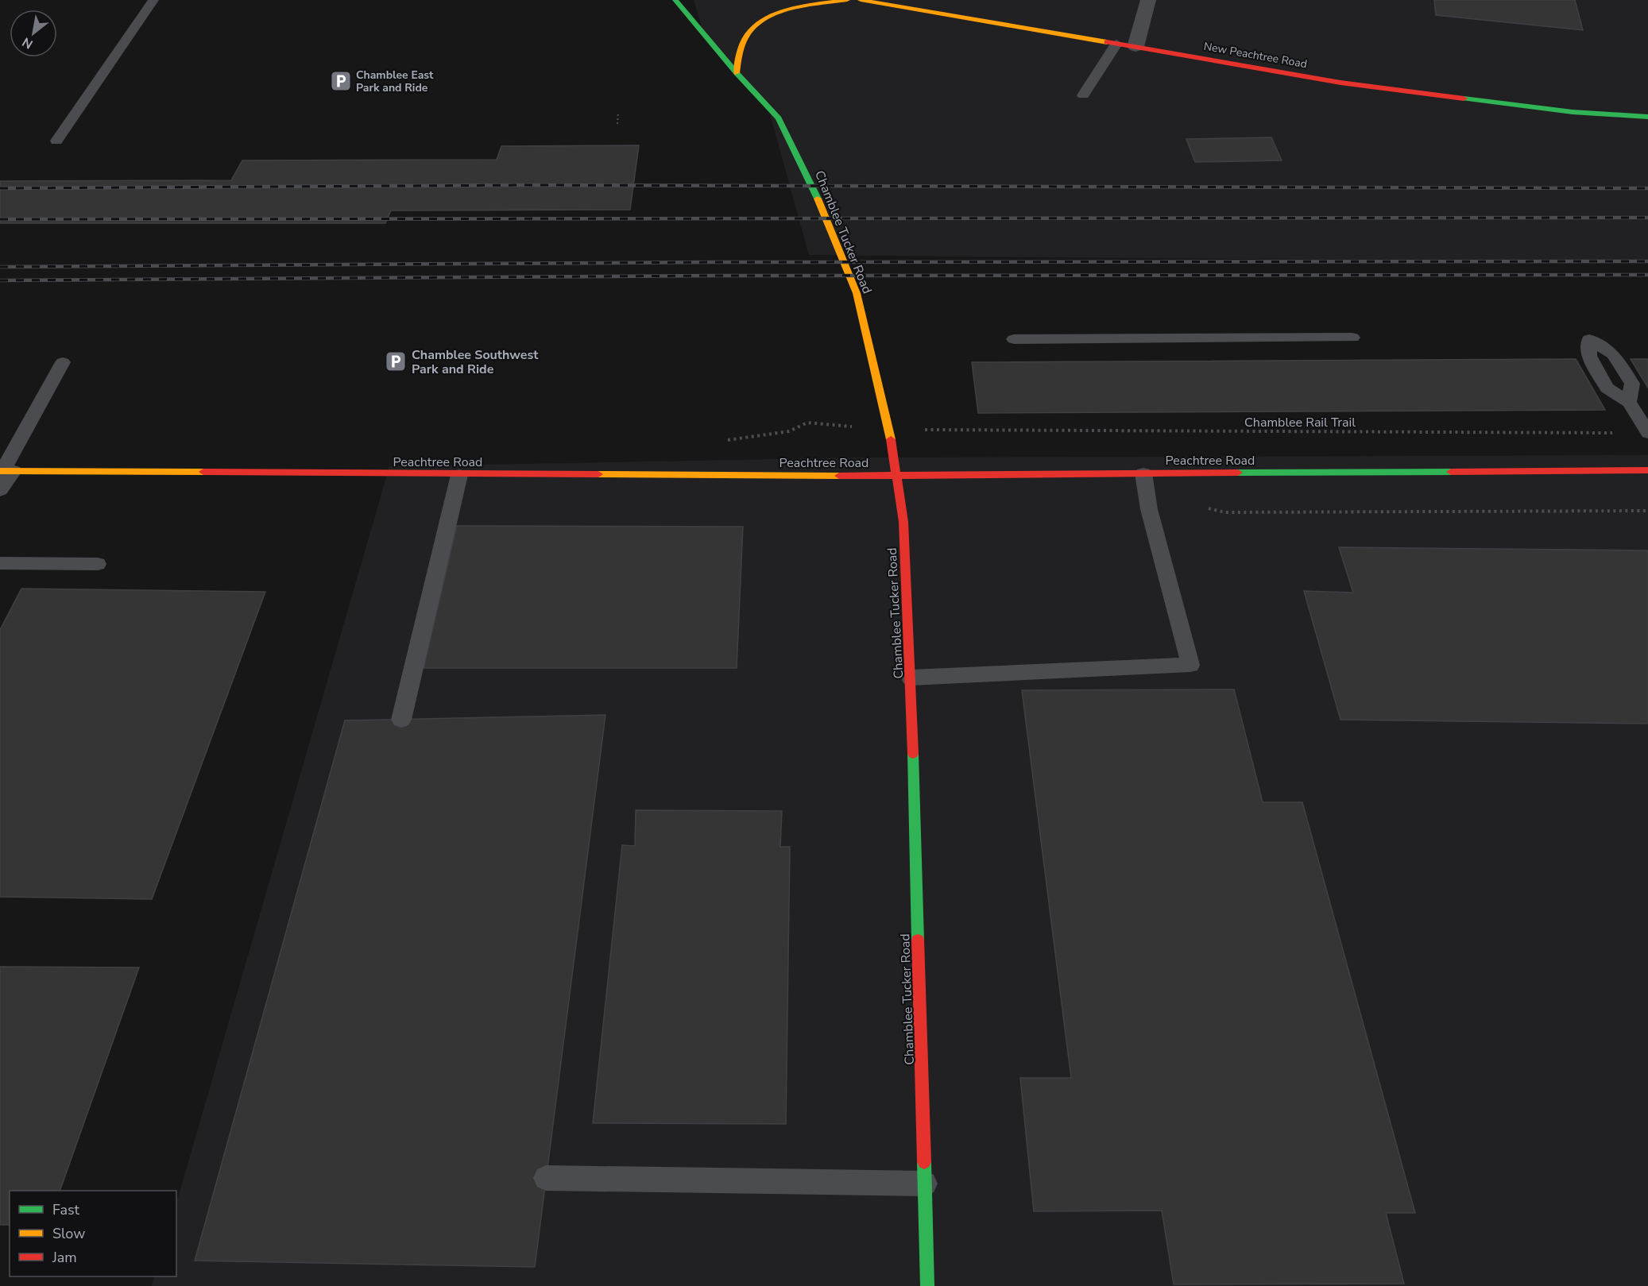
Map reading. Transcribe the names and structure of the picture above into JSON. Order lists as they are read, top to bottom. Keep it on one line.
{"streets":{"street":["New Peachtree Road","Chamblee Tucker Road","Peachtree Road"],"path":["Chamblee Rail Trail"]},"crossings":[["Chamblee Tucker Road","Peachtree Road"]],"places":{"parking":["Chamblee East Park and Ride","Chamblee Southwest Park and Ride"]},"legend":["Fast","Slow","Jam"],"north":"bottom left"}
